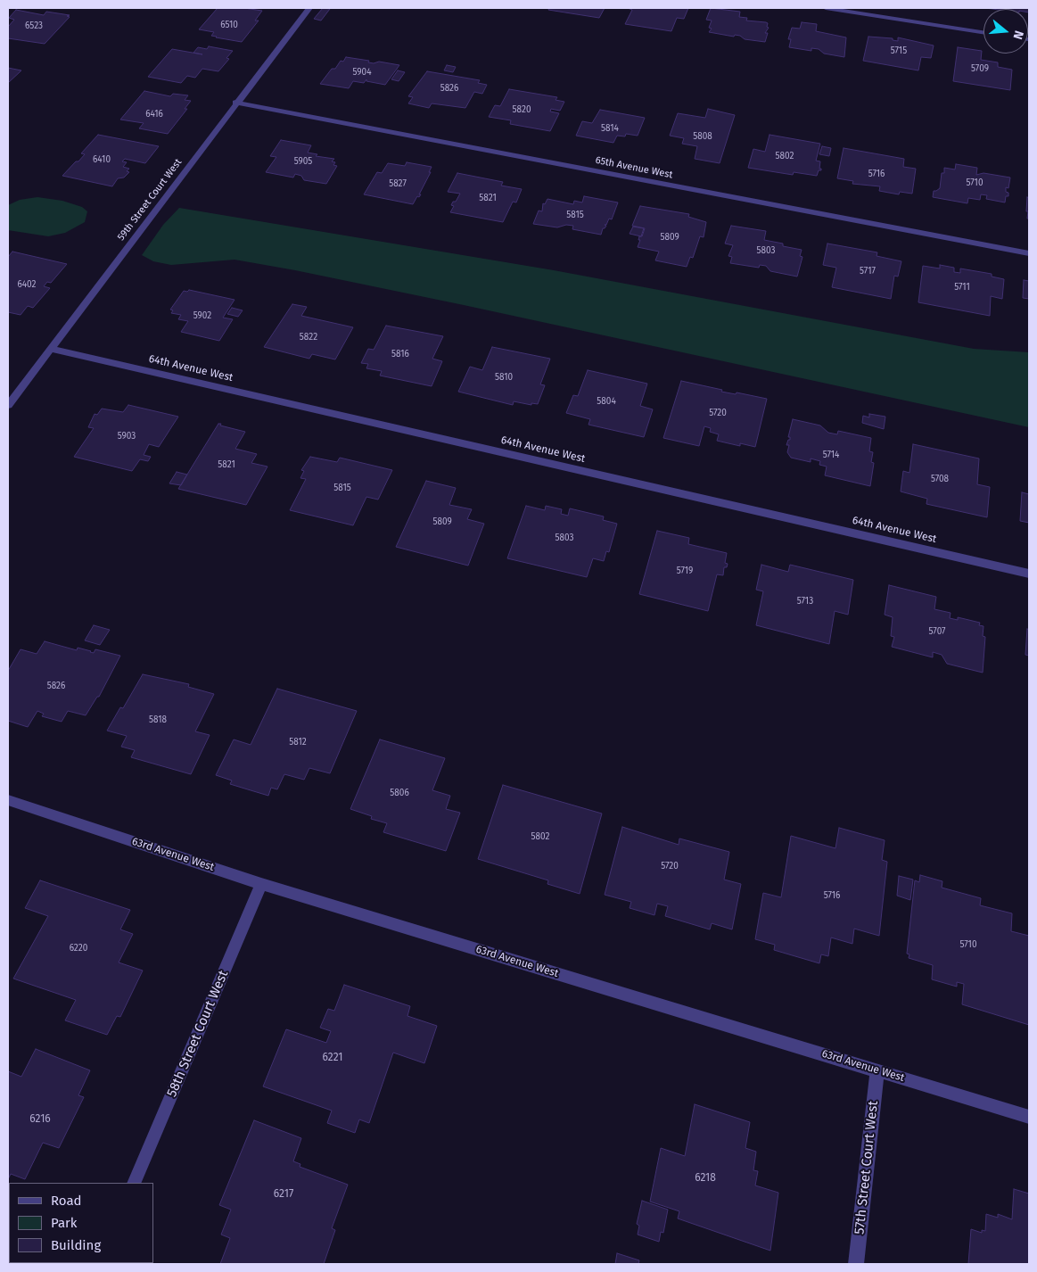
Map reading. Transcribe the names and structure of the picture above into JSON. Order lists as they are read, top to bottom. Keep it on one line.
{"streets":{"street":["65th Avenue West","59th Street Court West","64th Avenue West","63rd Avenue West","58th Street Court West","57th Street Court West"]},"crossings":[["65th Avenue West","59th Street Court West"],["59th Street Court West","64th Avenue West"],["63rd Avenue West","58th Street Court West"],["63rd Avenue West","57th Street Court West"]],"house_numbers":["6510","6523","5715","5709","5904","5826","5820","6416","5814","5808","5802","6410","5905","5716","5710","5827","5821","5815","5809","5803","5717","6402","5711","5902","5822","5816","5810","5804","5720","5903","5714","5821","5708","5815","5809","5803","5719","5713","5707","5826","5818","5812","5806","5802","5720","5716","5710","6220","6221","6216","6218","6217"],"legend":["Road","Park","Building"],"north":"right"}
